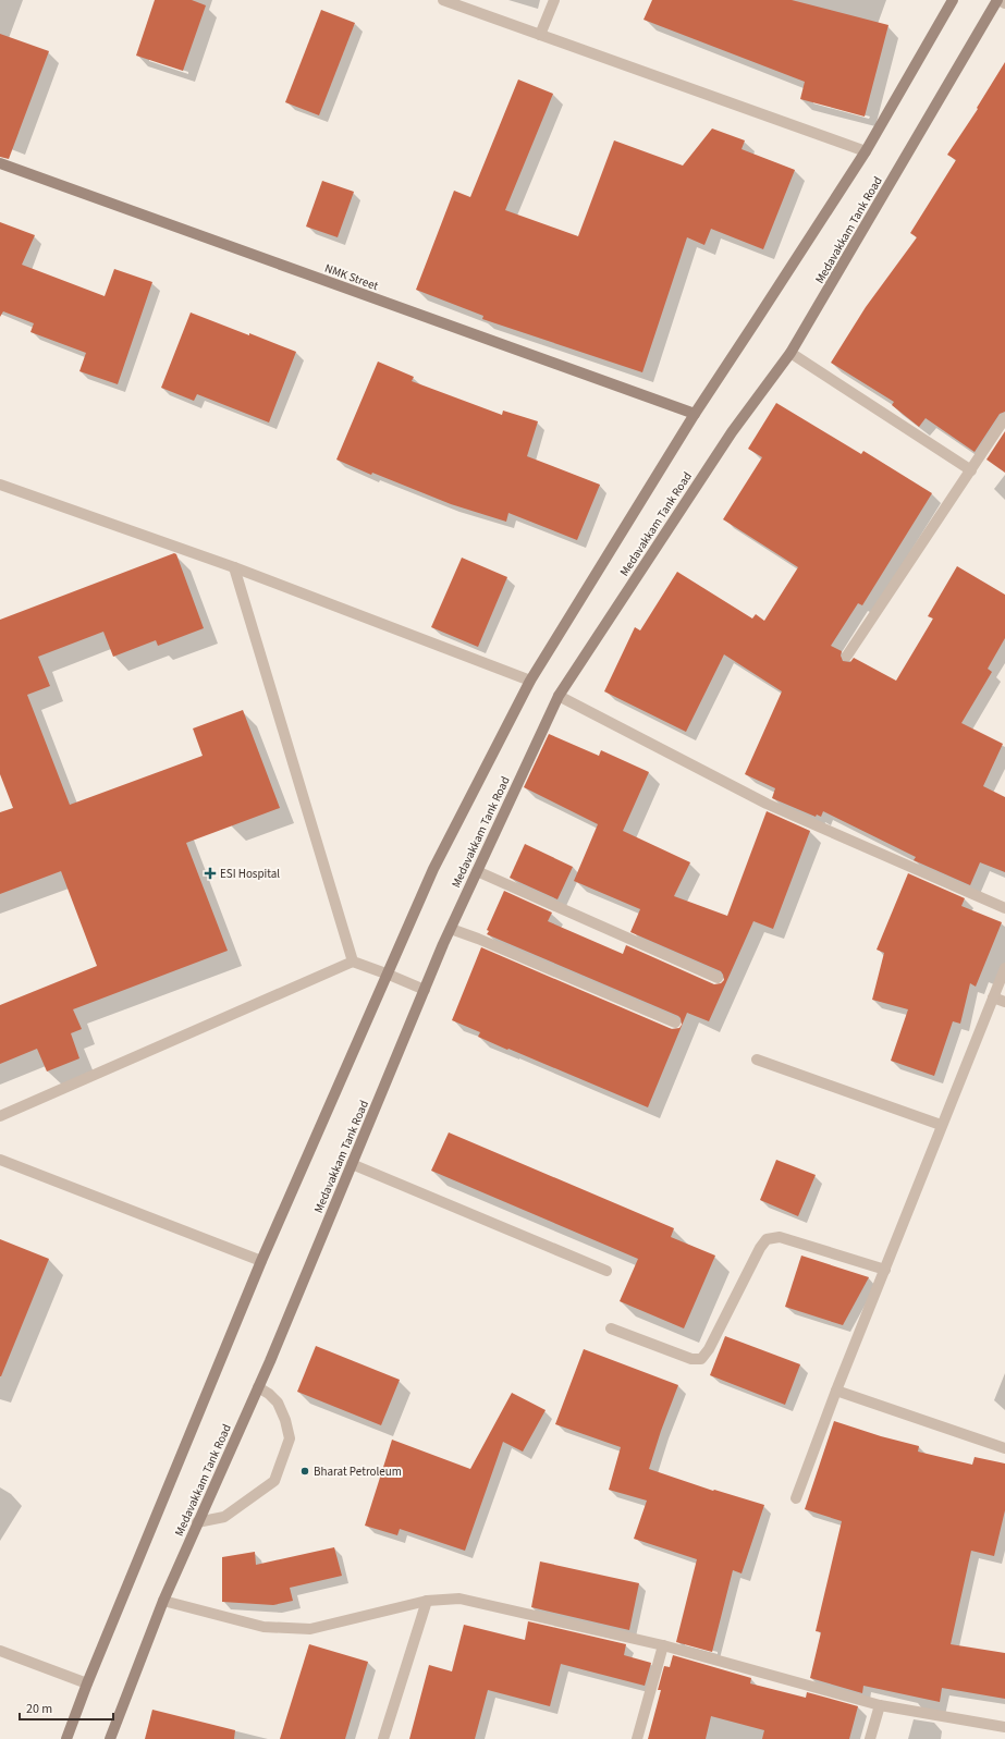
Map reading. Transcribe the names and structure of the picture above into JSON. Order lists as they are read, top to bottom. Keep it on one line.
{"streets":{"main road":["Medavakkam Tank Road","NMK Street"]},"crossings":[["Medavakkam Tank Road","NMK Street"]],"places":{"health":["ESI Hospital"],"other":["Bharat Petroleum"]},"scale_bar":"20 m"}
